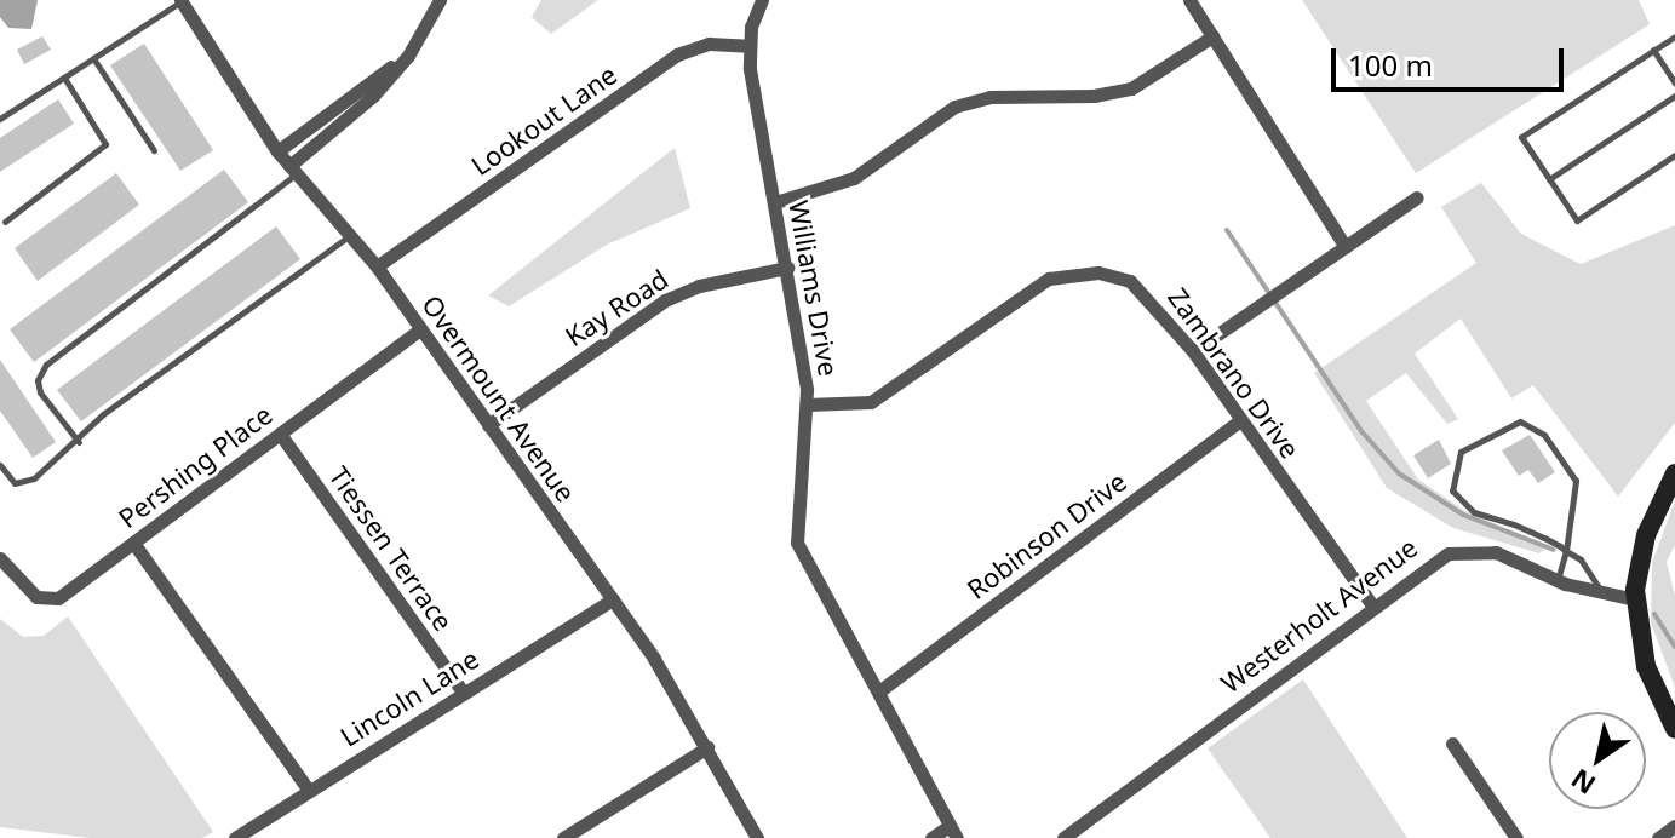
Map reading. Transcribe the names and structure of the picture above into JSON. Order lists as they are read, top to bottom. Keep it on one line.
{"streets":{"street":["Lookout Lane","Williams Drive","Kay Road","Zambrano Drive","Overmount Avenue","Pershing Place","Robinson Drive","Tiessen Terrace","Westerholt Avenue","Lincoln Lane"]},"crossings":[["Lookout Lane","Williams Drive"],["Lookout Lane","Overmount Avenue"],["Williams Drive","Kay Road"],["Williams Drive","Zambrano Drive"],["Williams Drive","Robinson Drive"],["Kay Road","Overmount Avenue"],["Zambrano Drive","Robinson Drive"],["Zambrano Drive","Westerholt Avenue"],["Overmount Avenue","Pershing Place"],["Overmount Avenue","Lincoln Lane"],["Pershing Place","Tiessen Terrace"],["Tiessen Terrace","Lincoln Lane"]],"scale_bar":"100 m","north":"bottom left"}
